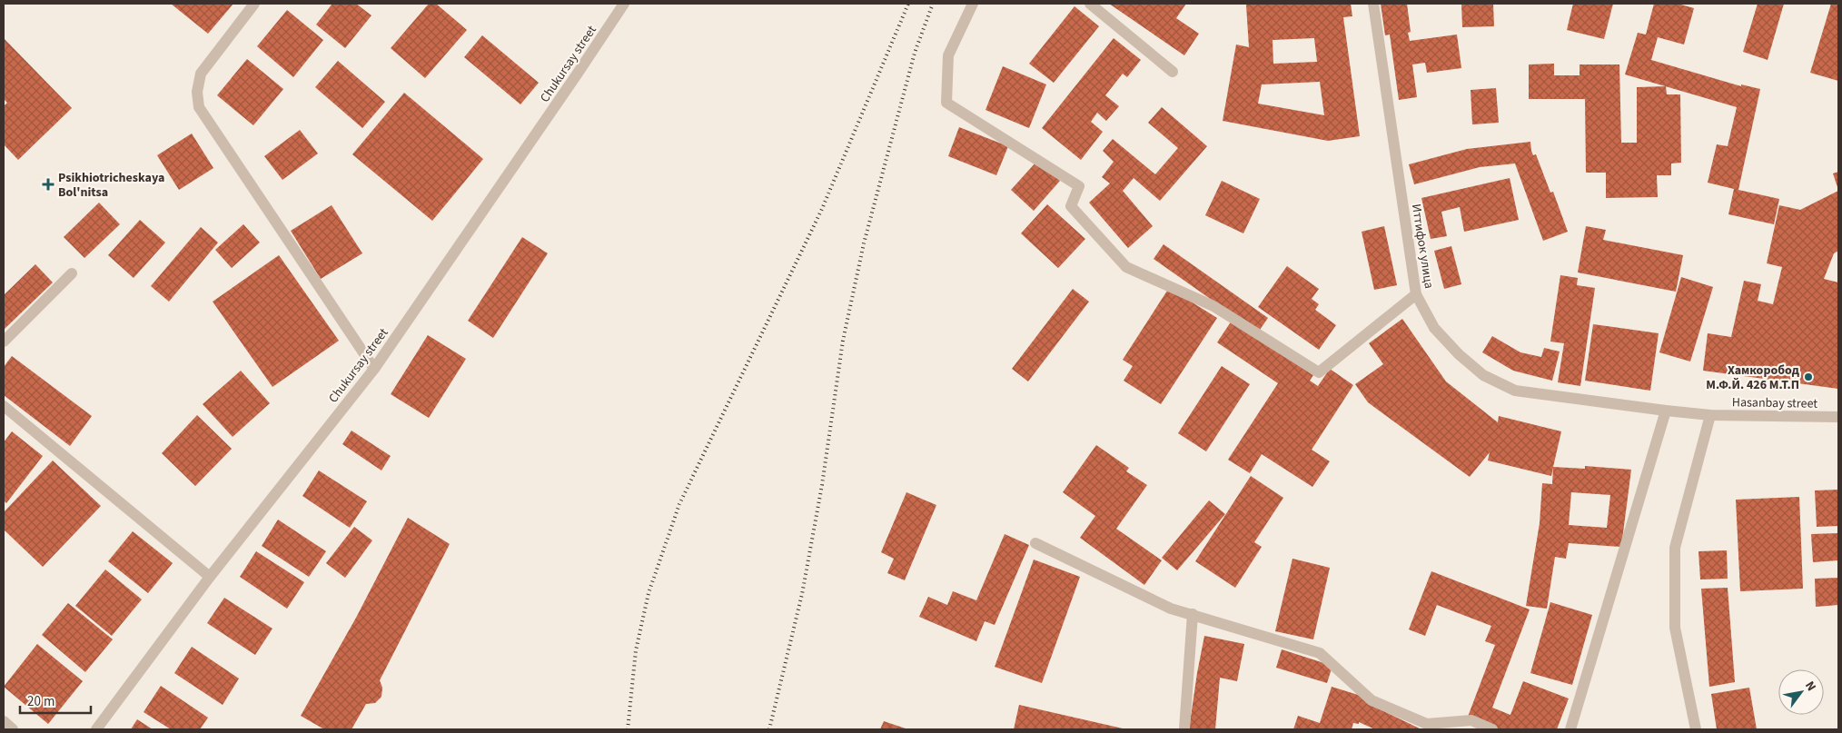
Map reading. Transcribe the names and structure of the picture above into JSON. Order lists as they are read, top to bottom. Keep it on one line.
{"streets":{"street":["Chukursay street","Иттифок улица","Hasanbay street"]},"crossings":[["Иттифок улица","Hasanbay street"]],"places":{"health":["Psikhiotricheskaya Bol'nitsa"],"other":["Хамкоробод М.Ф.Й. 426 М.Т.П"]},"scale_bar":"20 m","north":"top right"}
